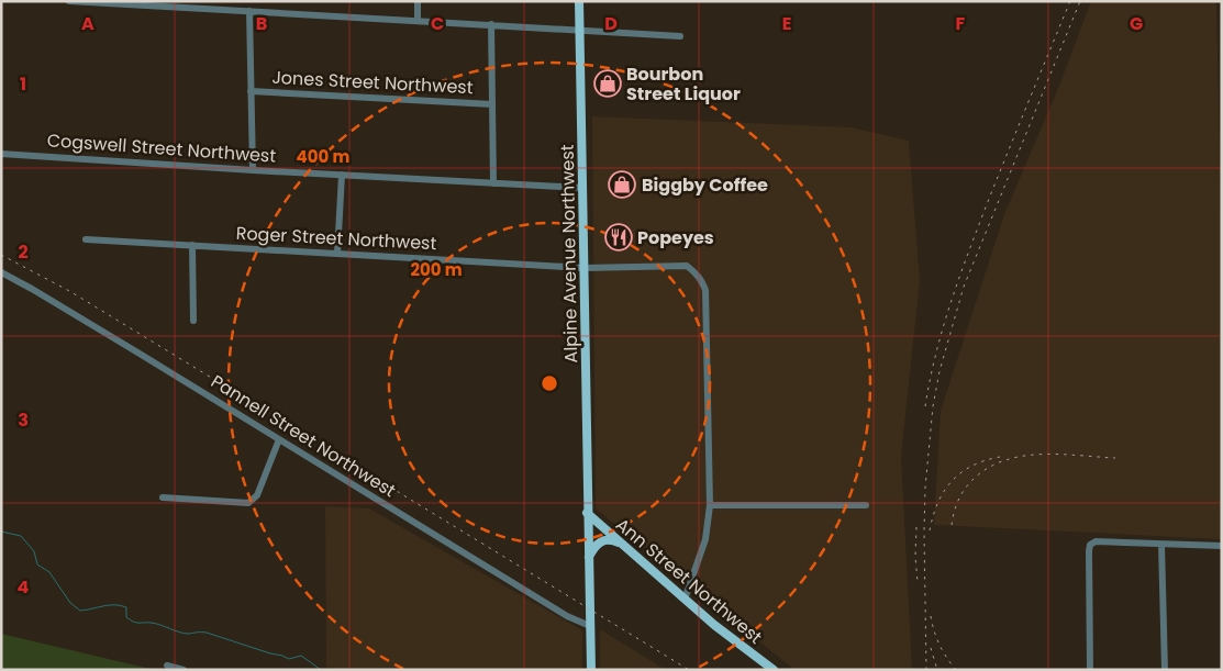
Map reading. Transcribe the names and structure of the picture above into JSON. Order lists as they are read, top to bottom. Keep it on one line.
{"streets":{"main road":["Alpine Avenue Northwest","Ann Street Northwest"],"street":["Jones Street Northwest","Cogswell Street Northwest","Roger Street Northwest","Pannell Street Northwest"]},"crossings":[["Cogswell Street Northwest","Alpine Avenue Northwest"],["Roger Street Northwest","Alpine Avenue Northwest"],["Alpine Avenue Northwest","Pannell Street Northwest"],["Alpine Avenue Northwest","Ann Street Northwest"]],"places":{"shop":["Bourbon Street Liquor","Biggby Coffee"],"restaurant":["Popeyes"]},"grid":{"columns":["A","B","C","D","E","F","G"],"rows":["1","2","3","4"]},"rings":["400 m","200 m"]}
